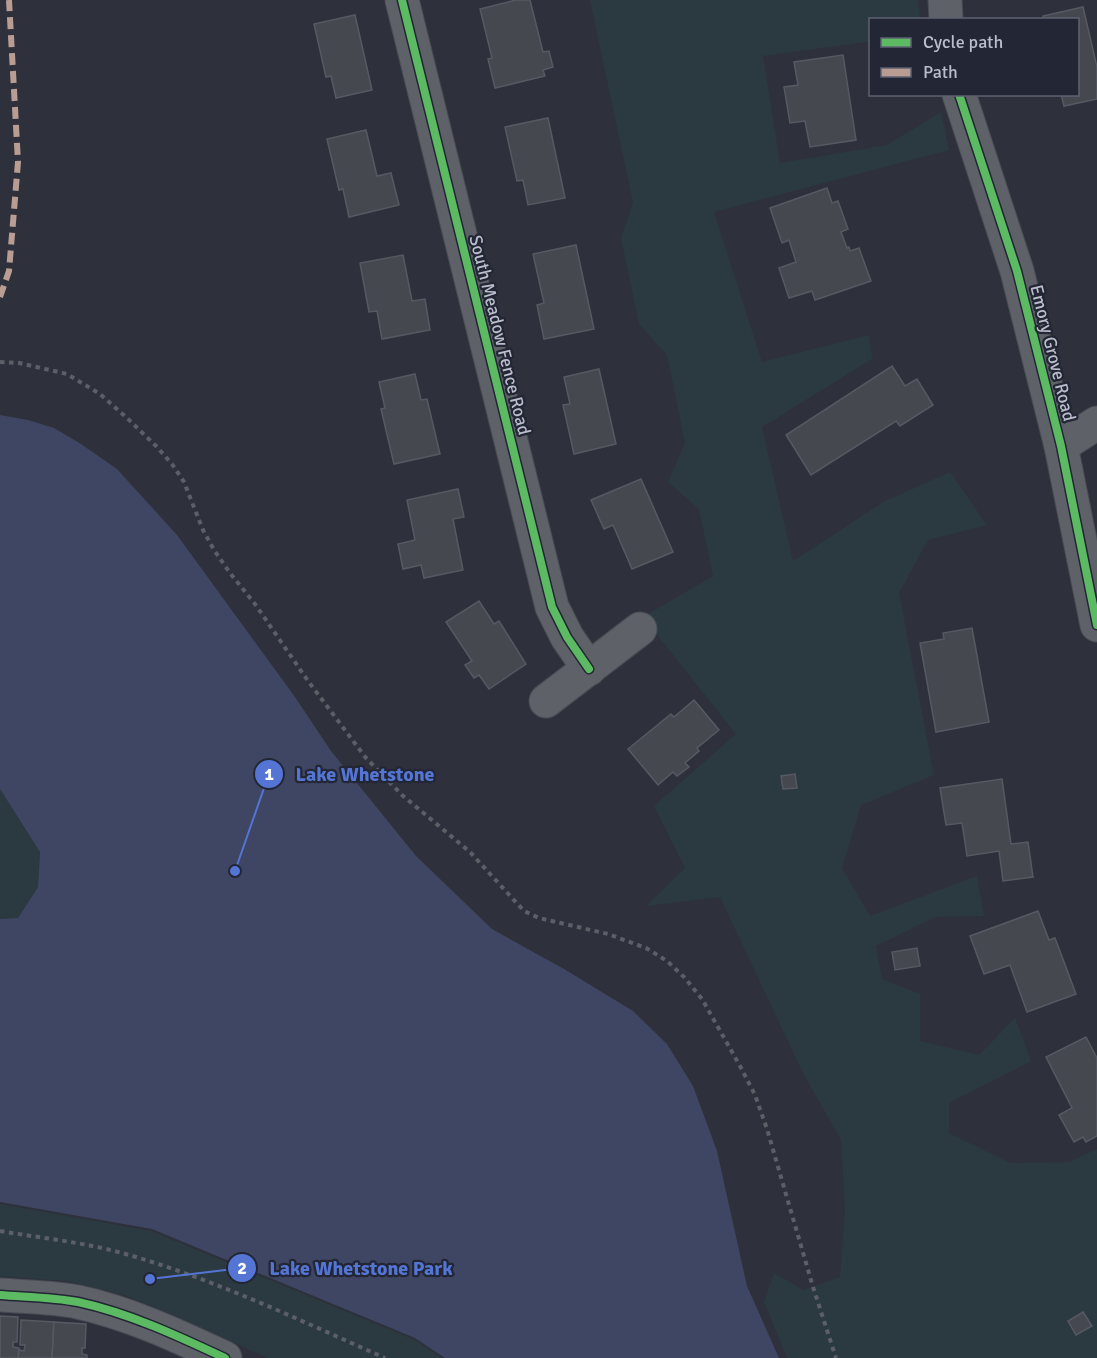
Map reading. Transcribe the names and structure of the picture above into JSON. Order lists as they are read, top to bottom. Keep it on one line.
{"streets":{"street":["South Meadow Fence Road","Emory Grove Road"]},"places":["Lake Whetstone","Lake Whetstone Park"],"legend":["Cycle path","Path"]}
